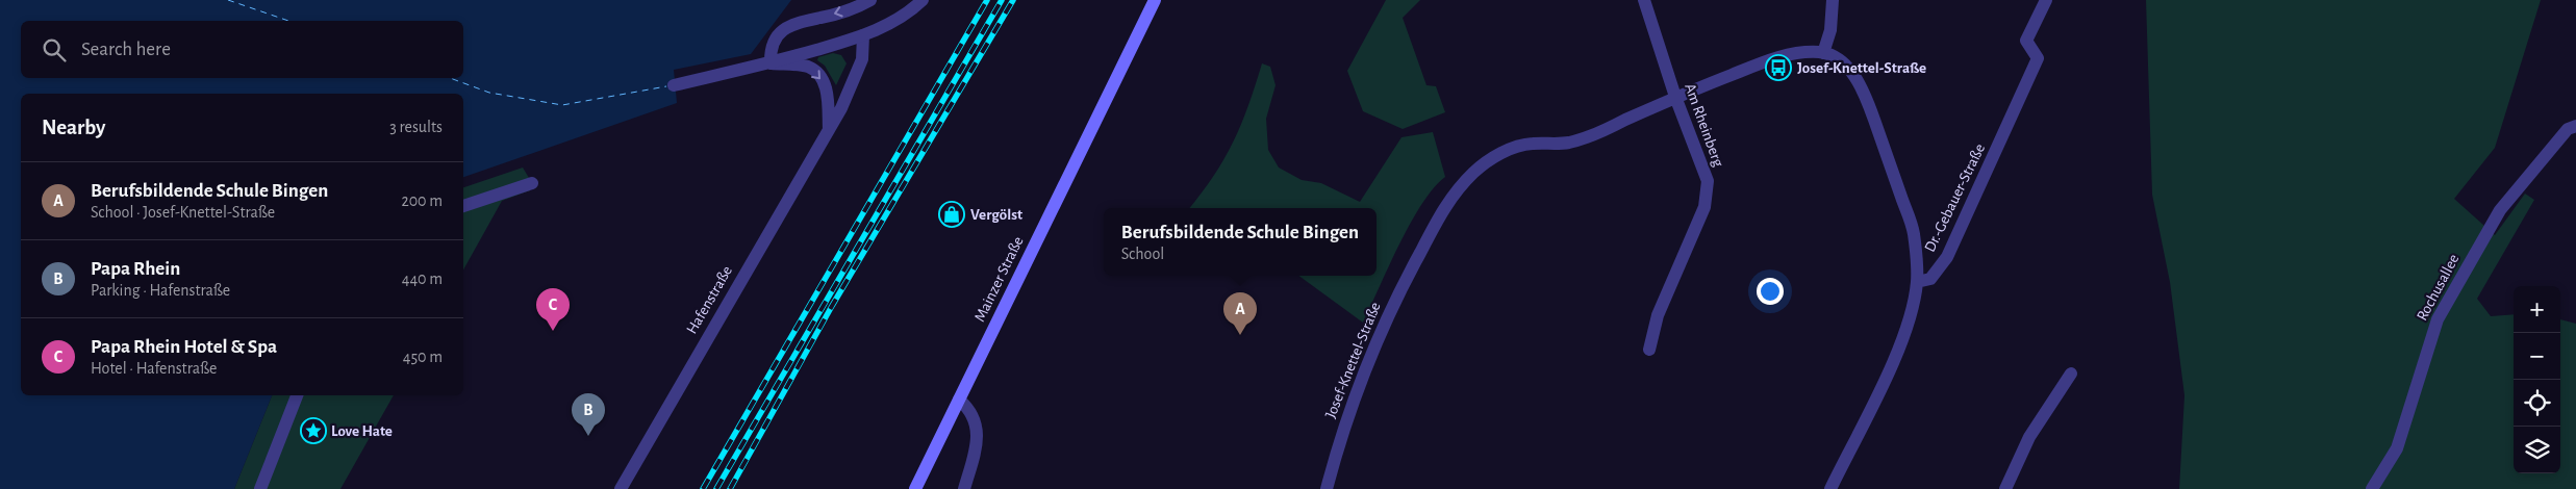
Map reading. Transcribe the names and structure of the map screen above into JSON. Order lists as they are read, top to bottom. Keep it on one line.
{"streets":{"main road":["Mainzer Straße"],"street":["Am Rheinberg","Dr.-Gebauer-Straße","Rochusallee","Hafenstraße","Josef-Knettel-Straße"]},"crossings":[["Am Rheinberg","Josef-Knettel-Straße"]],"places":{"bus stop":["Josef-Knettel-Straße"],"shop":["Vergölst"],"place":["Love Hate"]},"page":{"search":"Search here","heading":["Nearby","3 results"],"list":[{"mark":"A","name":"Berufsbildende Schule Bingen","note":"School · Josef-Knettel-Straße","value":"200 m"},{"mark":"B","name":"Papa Rhein","note":"Parking · Hafenstraße","value":"440 m"},{"mark":"C","name":"Papa Rhein Hotel & Spa","note":"Hotel · Hafenstraße","value":"450 m"}],"popup":["Berufsbildende Schule Bingen","School"],"map_buttons":["+","−"],"pins":["C","A","B"]}}
